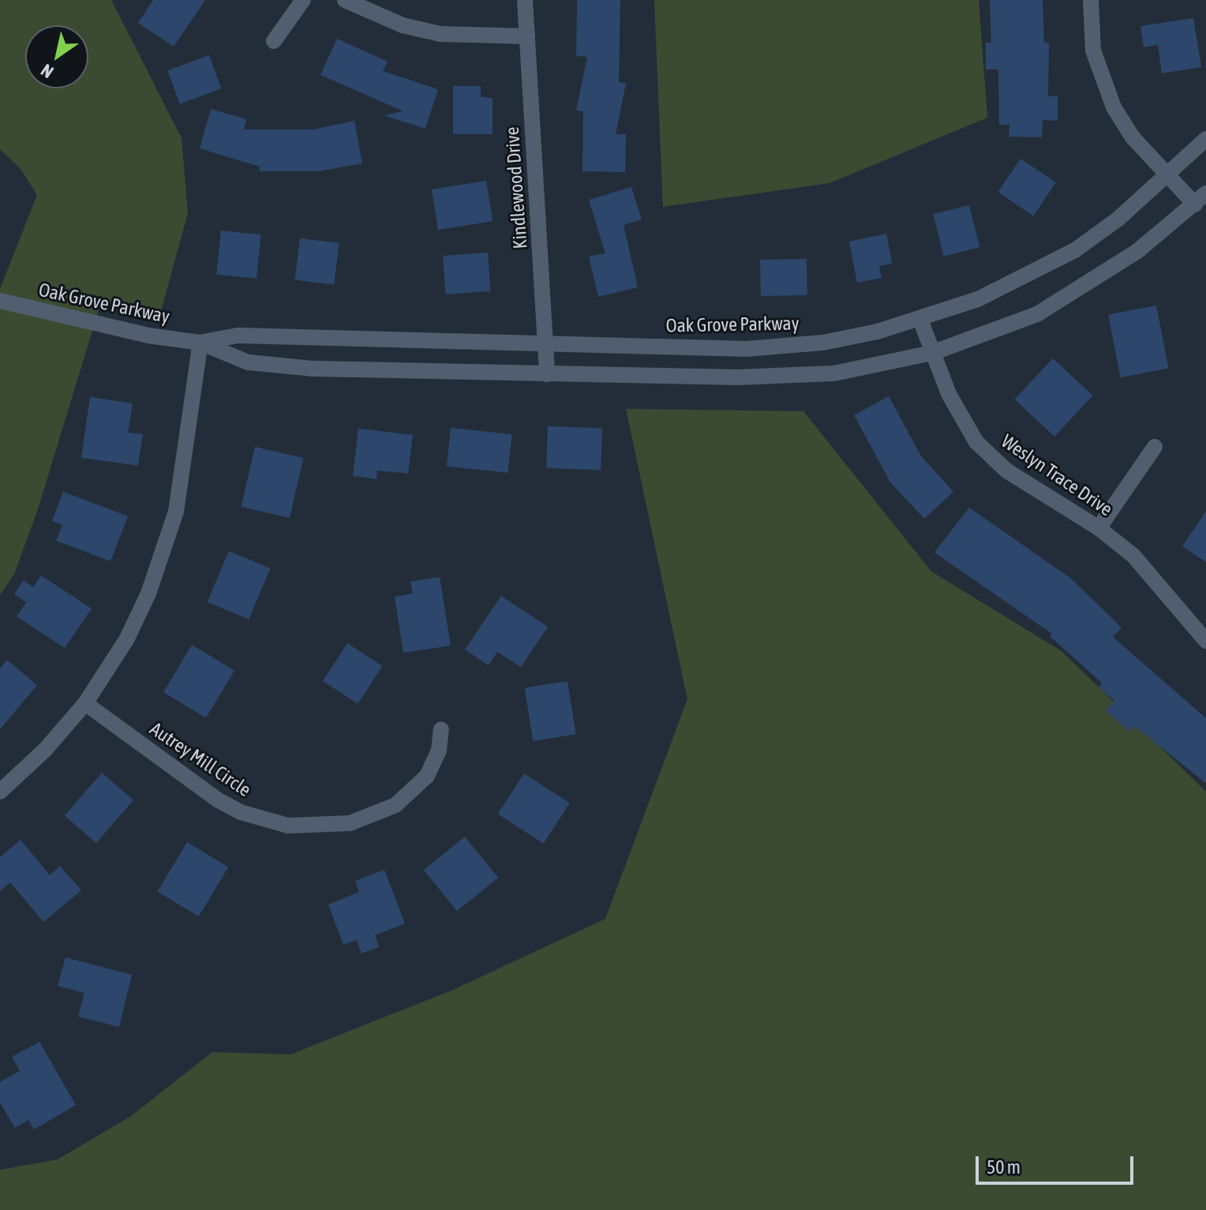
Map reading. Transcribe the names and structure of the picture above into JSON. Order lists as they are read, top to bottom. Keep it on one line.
{"streets":{"street":["Kindlewood Drive","Oak Grove Parkway","Weslyn Trace Drive","Autrey Mill Circle"]},"crossings":[["Kindlewood Drive","Oak Grove Parkway"],["Oak Grove Parkway","Weslyn Trace Drive"]],"scale_bar":"50 m","north":"bottom left"}
